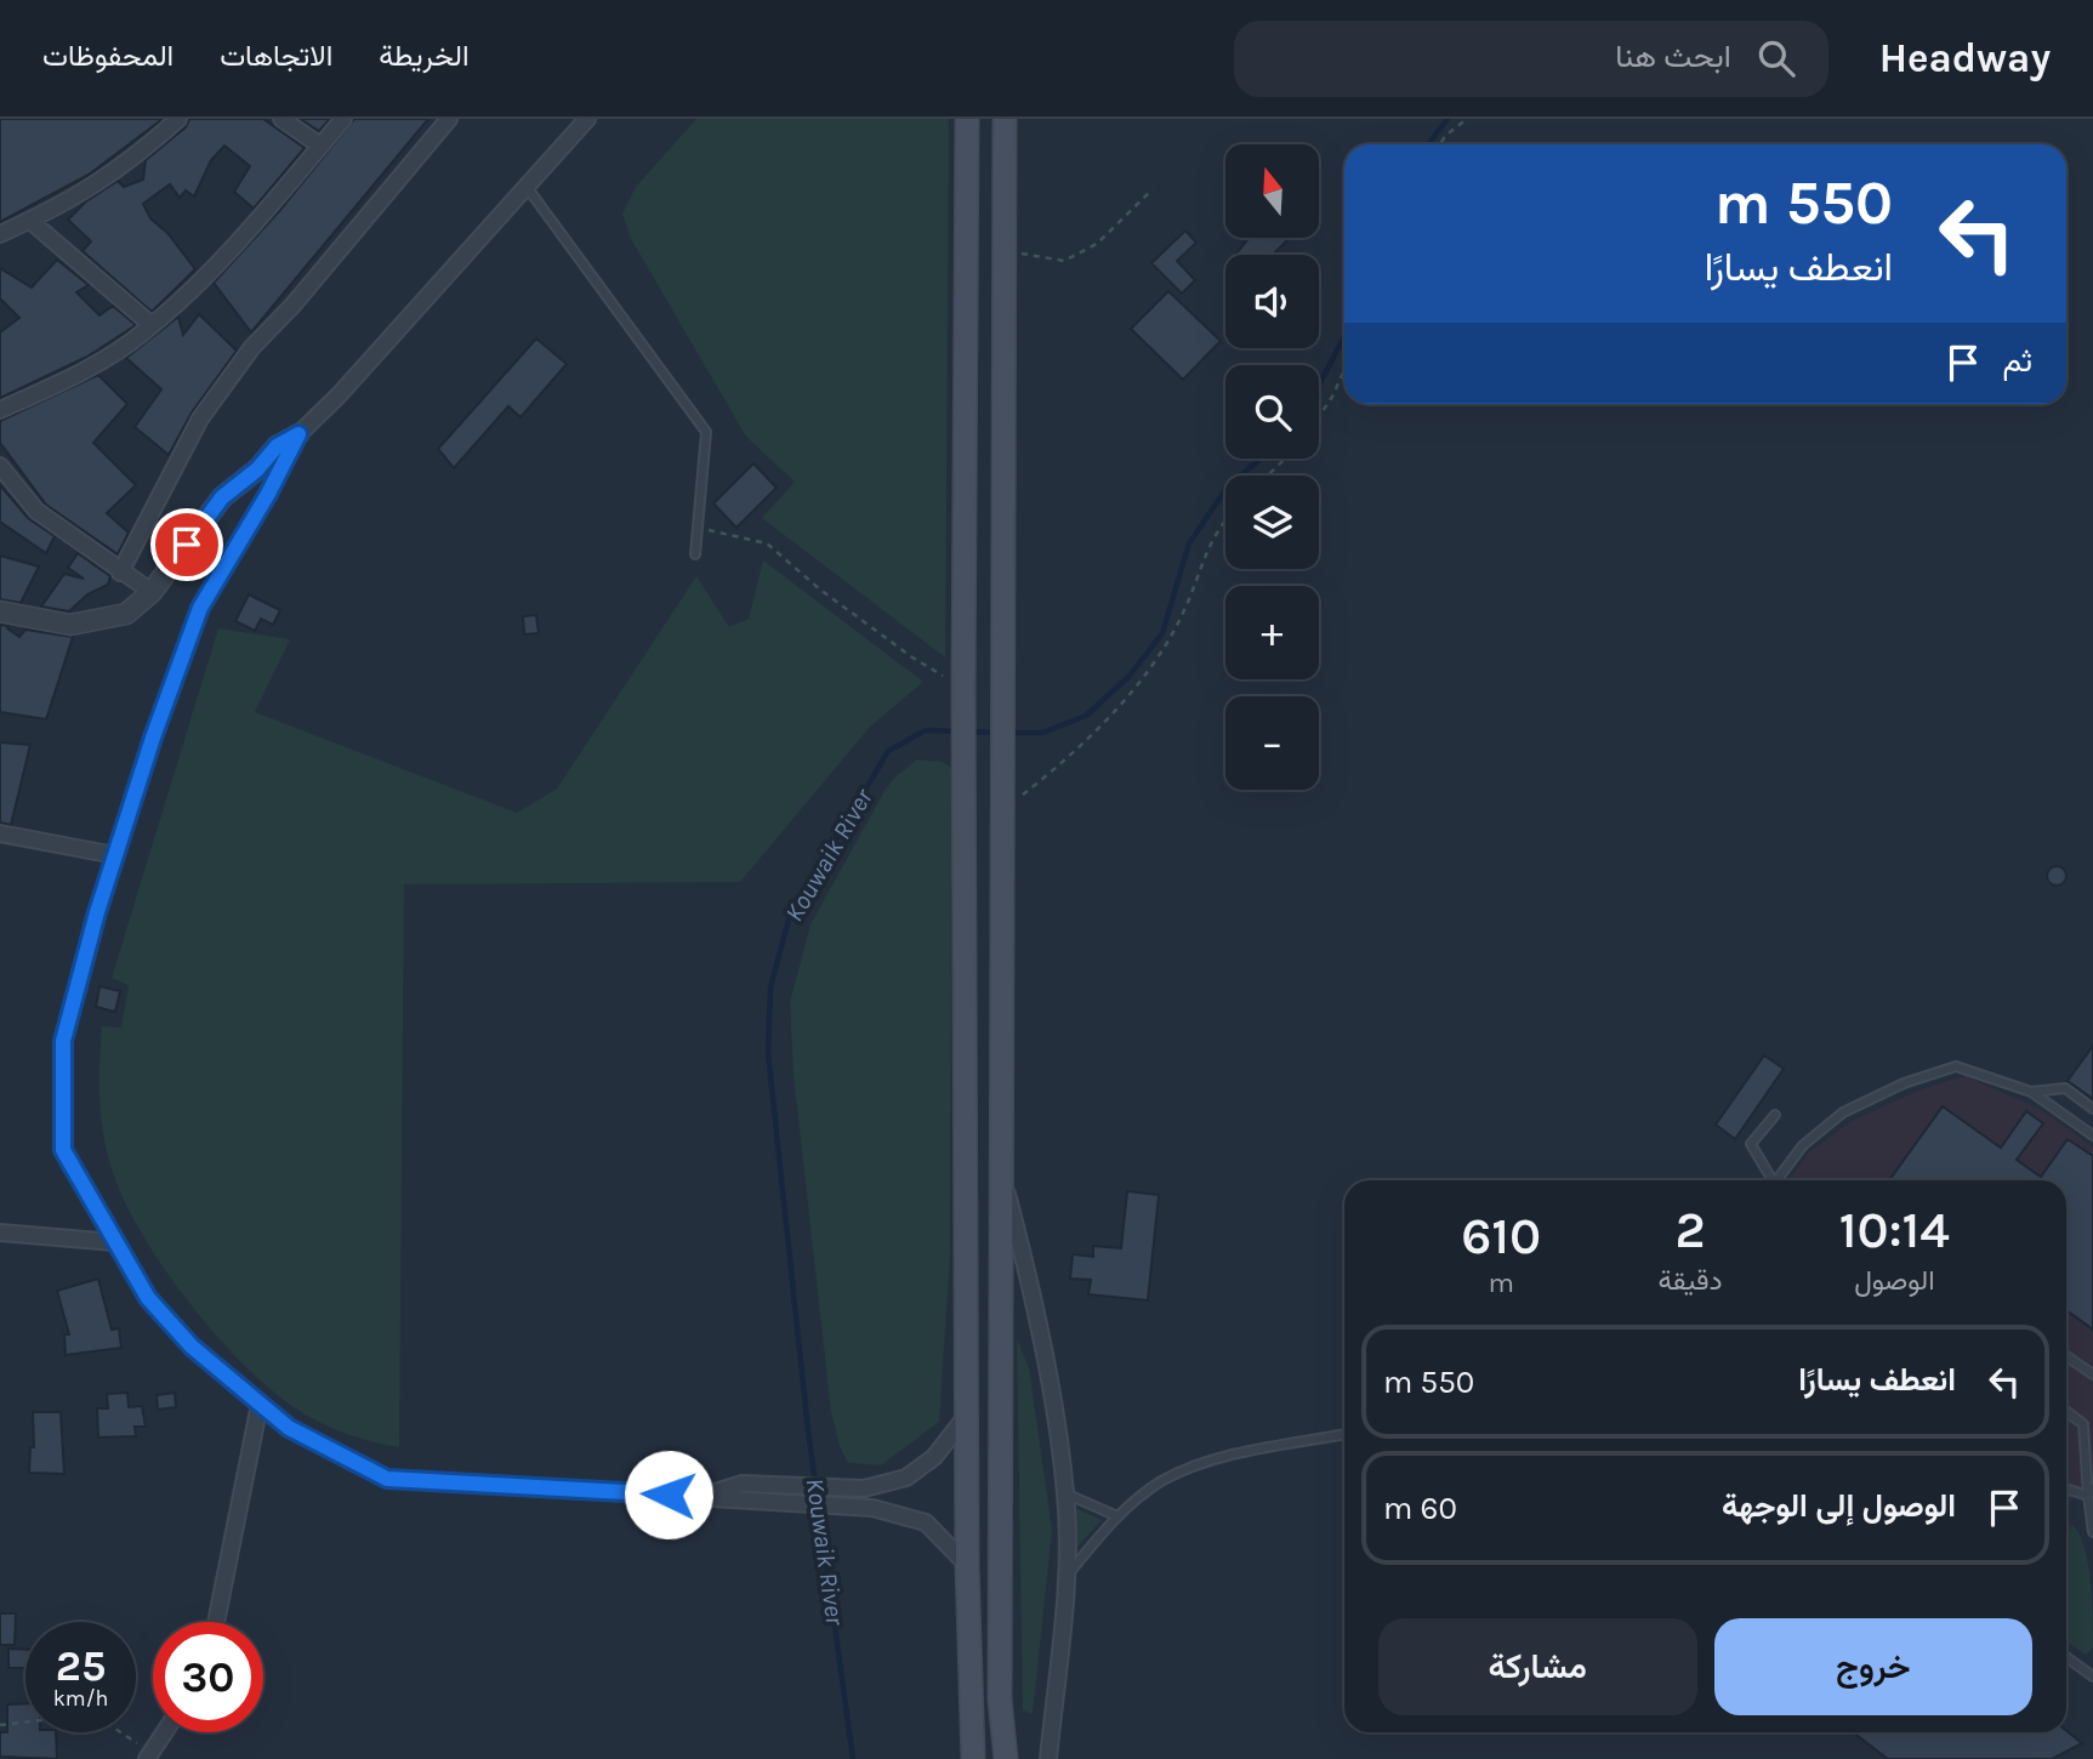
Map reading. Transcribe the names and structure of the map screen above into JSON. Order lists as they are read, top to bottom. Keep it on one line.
{"water":["Kouwaik River"],"north":"top","page":{"header":"Headway","search":"ابحث هنا","nav":["الخريطة","الاتجاهات","المحفوظات"],"map_buttons":["+","−"],"turn":["550 m","انعطف يسارًا"],"then":"ثم","eta":["10:14","الوصول","2","دقيقة","610","m"],"list":[{"name":"انعطف يسارًا","value":"550 m"},{"name":"الوصول إلى الوجهة","value":"60 m"}],"buttons":["خروج","مشاركة"],"speed":"25 km/h","limit":"30"}}
